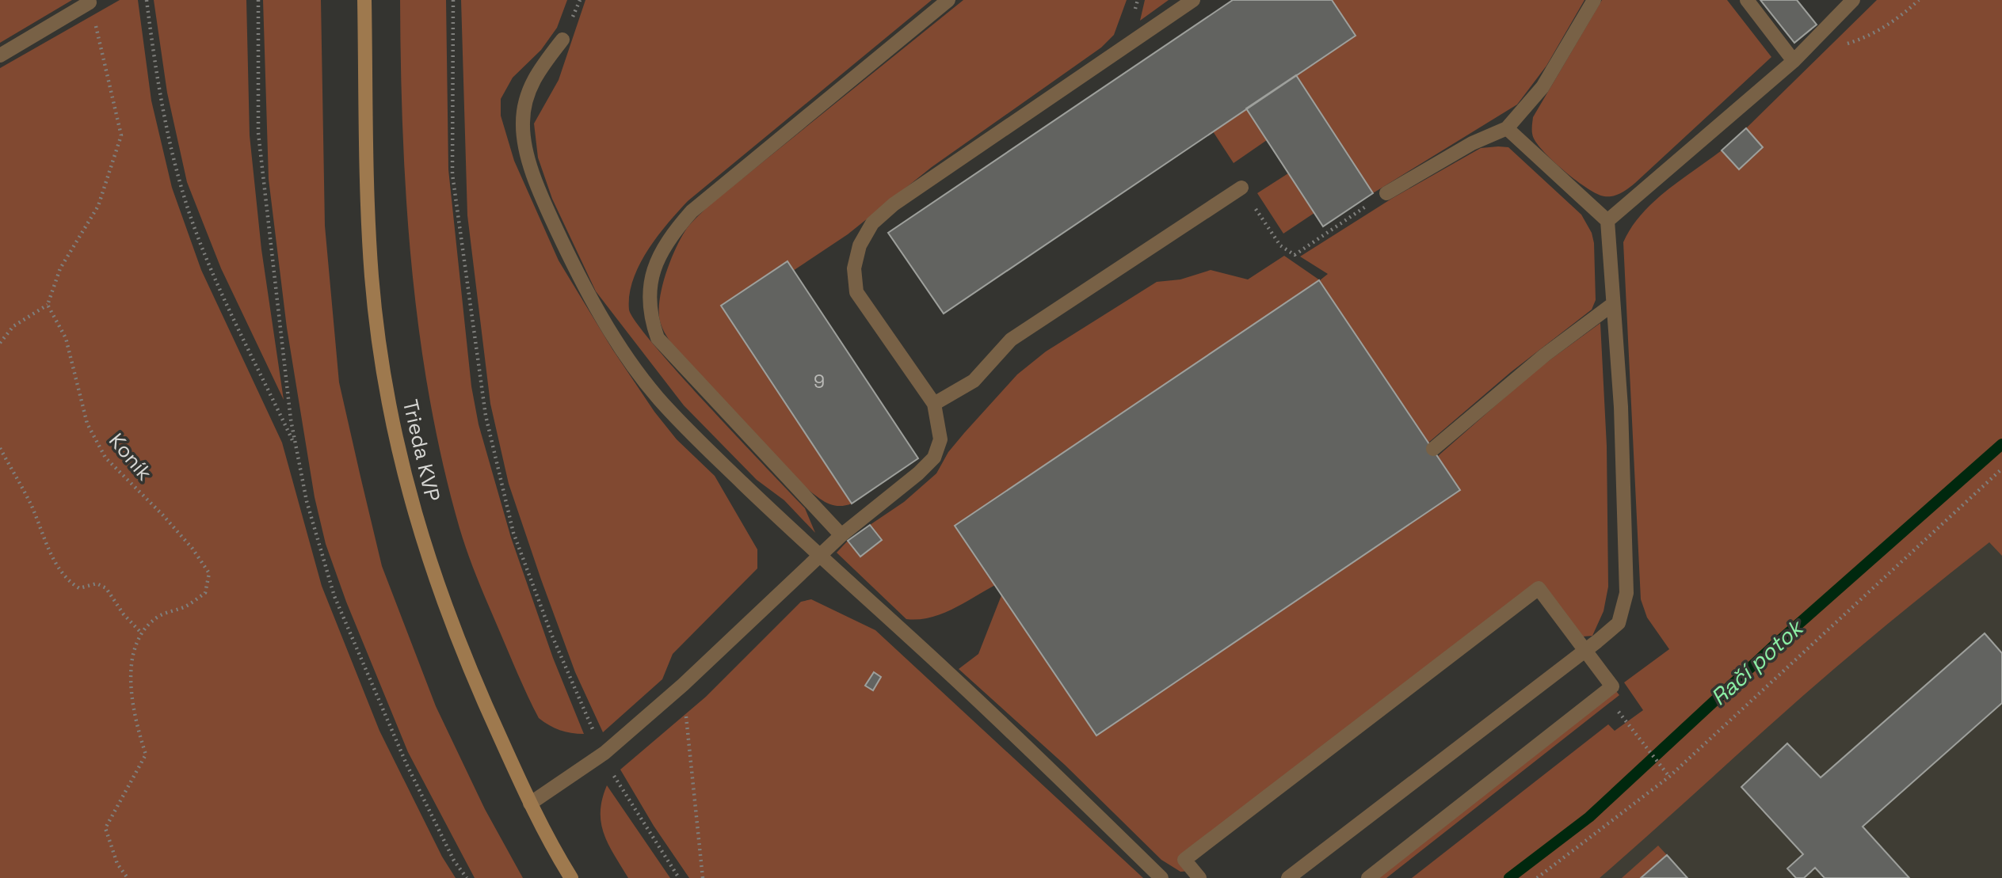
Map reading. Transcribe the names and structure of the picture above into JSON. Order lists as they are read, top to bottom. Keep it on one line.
{"streets":{"street":["Trieda KVP"],"path":["Koník"]},"water":["Račí potok"],"house_numbers":["9"]}
